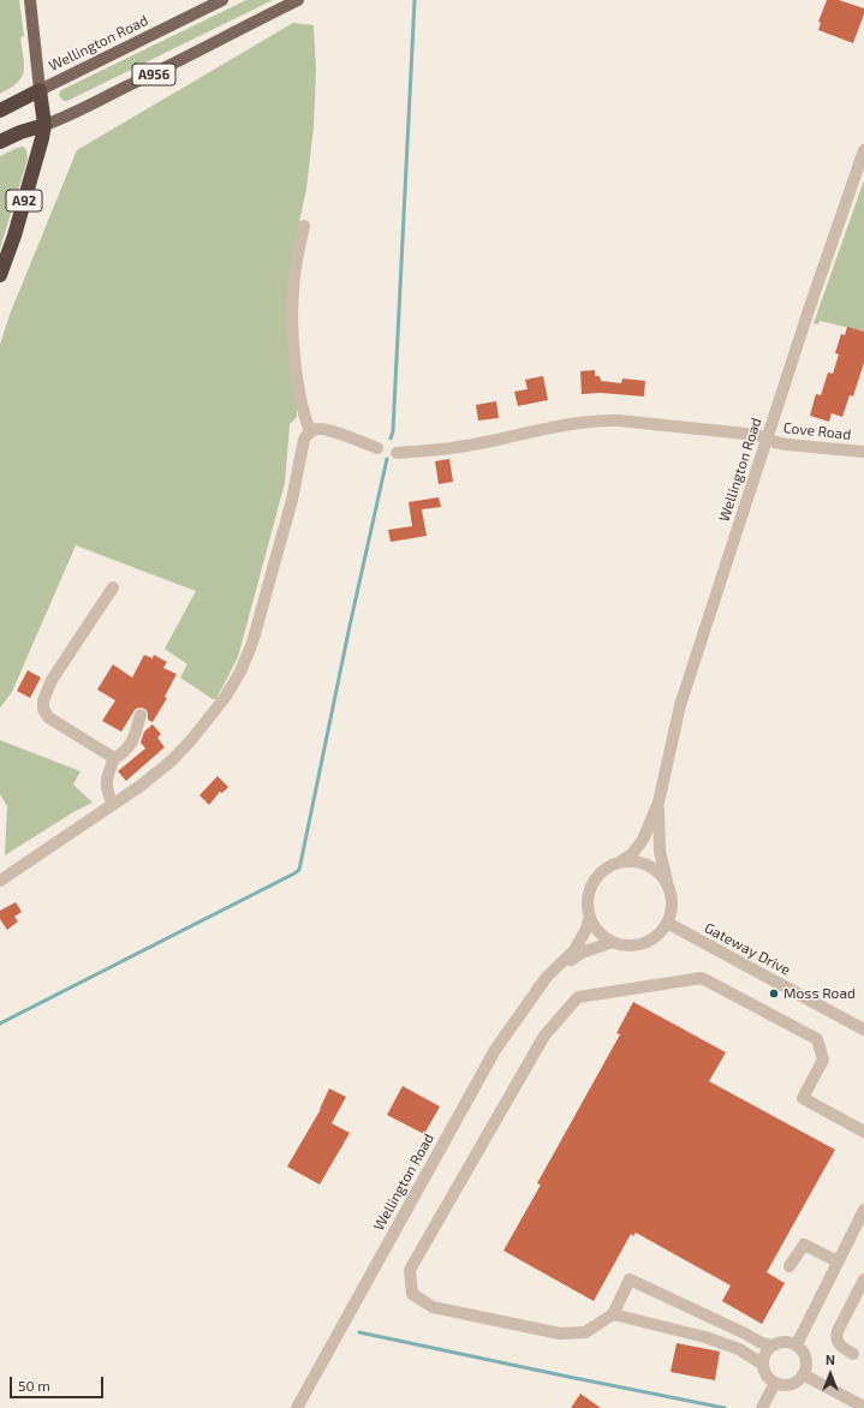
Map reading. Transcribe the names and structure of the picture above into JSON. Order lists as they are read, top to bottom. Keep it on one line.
{"streets":{"highway":["A956","A92"],"main road":["Wellington Road"],"street":["Cove Road","Gateway Drive"]},"crossings":[["Wellington Road","A956"],["Wellington Road","A92"],["Wellington Road","Cove Road"],["Wellington Road","Gateway Drive"],["A956","A92"]],"places":["Moss Road"],"scale_bar":"50 m","north":"top"}
